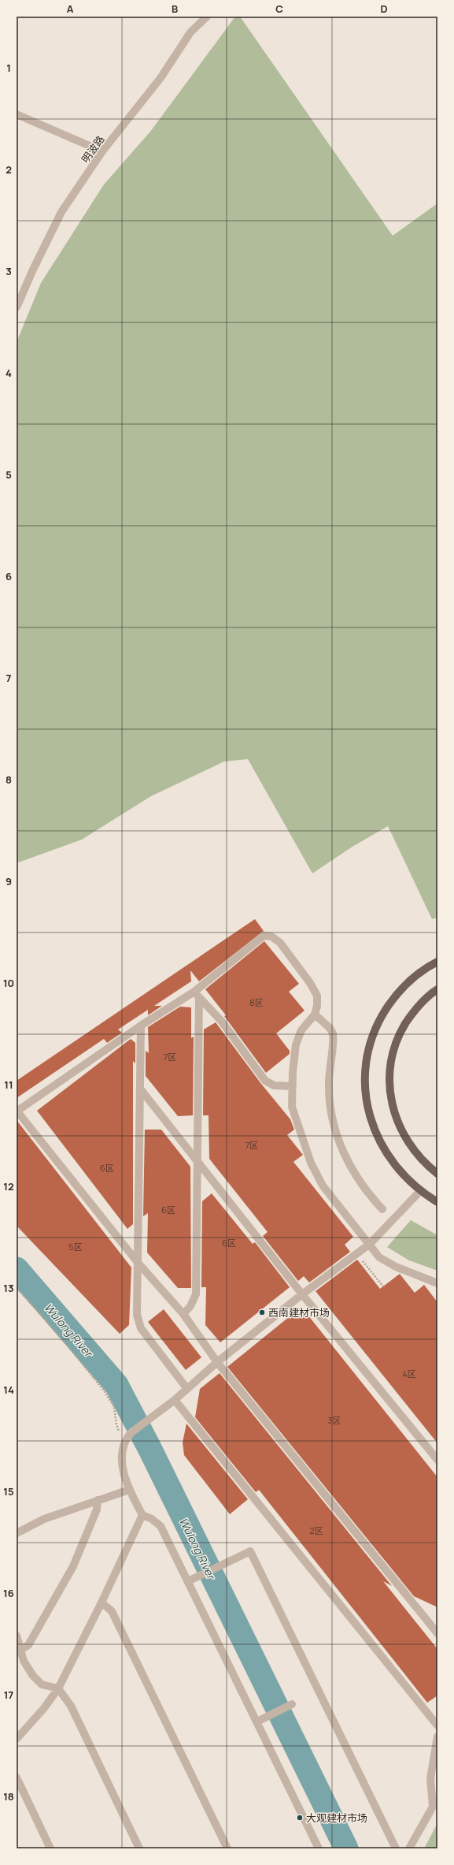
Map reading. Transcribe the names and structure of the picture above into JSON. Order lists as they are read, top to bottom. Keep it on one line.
{"streets":{"street":["明波路"]},"water":["Wulong River"],"places":["西南建材市场","大观建材市场"],"house_numbers":["8区","7区","7区","6区","6区","6区","5区","4区","3区","2区"],"grid":{"columns":["A","B","C","D"],"rows":["1","2","3","4","5","6","7","8","9","10","11","12","13","14","15","16","17","18"]}}
